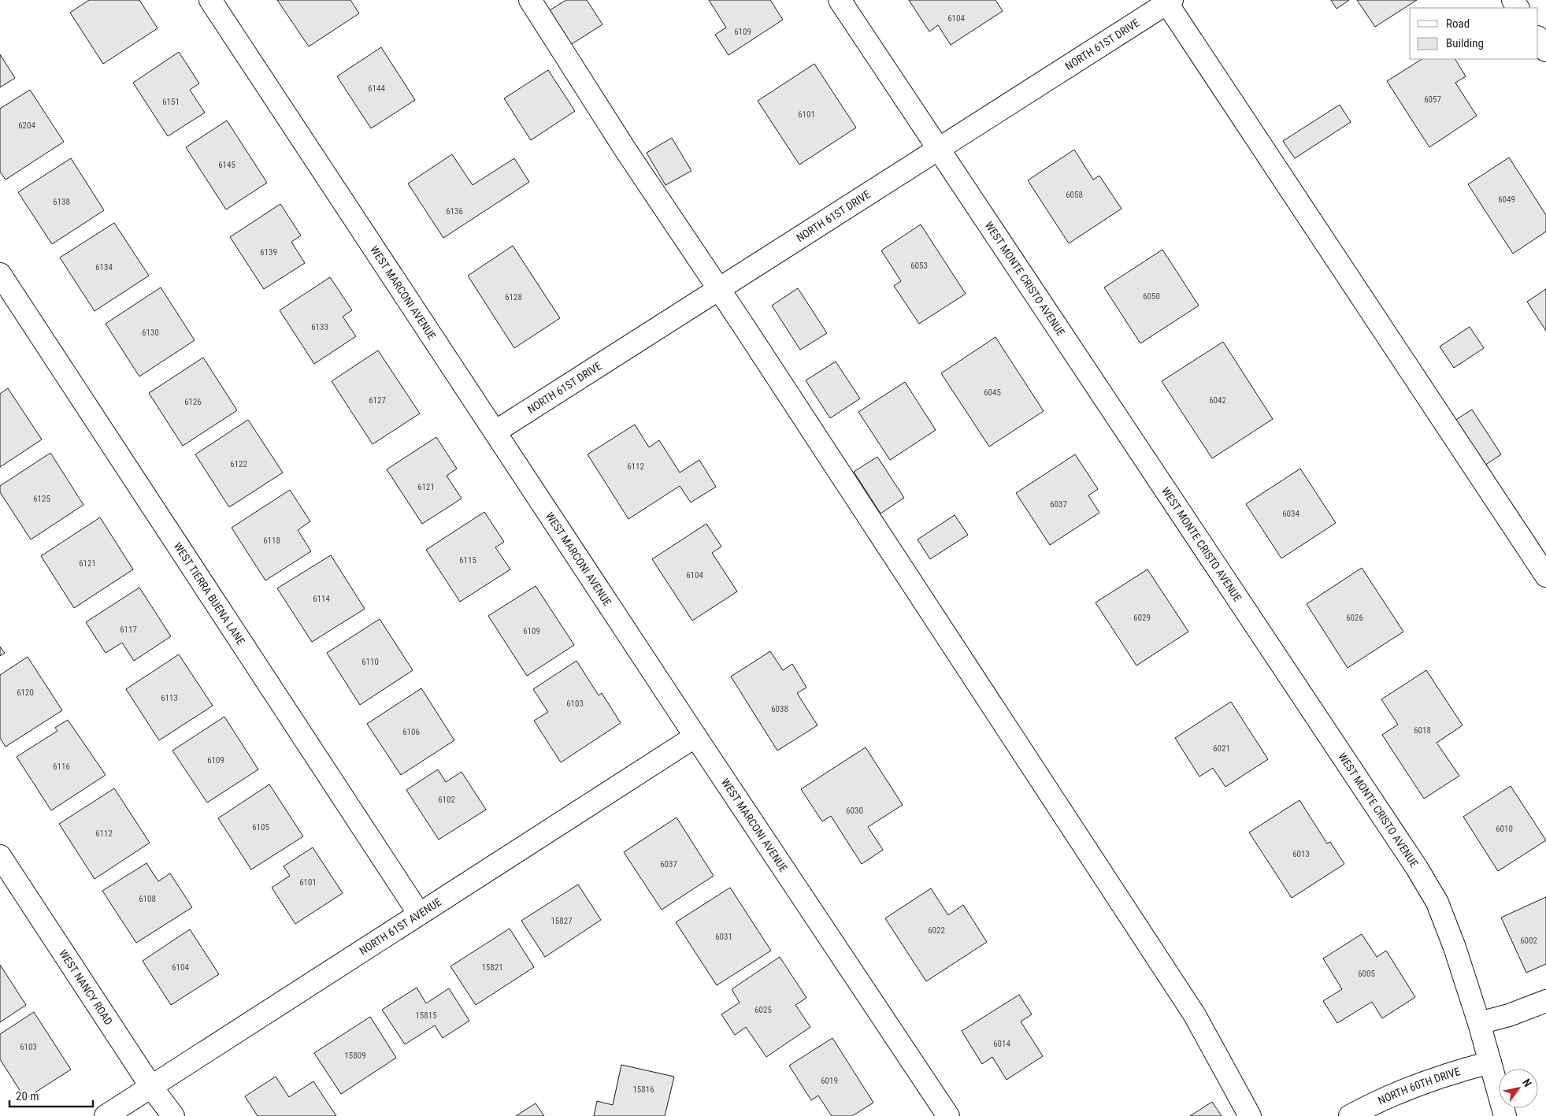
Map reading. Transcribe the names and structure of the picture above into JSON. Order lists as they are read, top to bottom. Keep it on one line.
{"streets":{"street":["NORTH 61ST DRIVE","WEST MONTE CRISTO AVENUE","WEST MARCONI AVENUE","WEST TIERRA BUENA LANE","NORTH 61ST AVENUE","WEST NANCY ROAD","NORTH 60TH DRIVE"]},"crossings":[["NORTH 61ST DRIVE","WEST MONTE CRISTO AVENUE"],["NORTH 61ST DRIVE","WEST MARCONI AVENUE"],["WEST MONTE CRISTO AVENUE","NORTH 60TH DRIVE"],["WEST MARCONI AVENUE","NORTH 61ST AVENUE"],["WEST TIERRA BUENA LANE","NORTH 61ST AVENUE"],["NORTH 61ST AVENUE","WEST NANCY ROAD"]],"house_numbers":["6104","6109","6144","6057","6151","6101","6204","6145","6058","6049","6138","6136","6139","6053","6134","6050","6128","6133","6130","6045","6127","6042","6126","6122","6112","6121","6125","6037","6034","6118","6115","6121","6104","6114","6029","6026","6117","6109","6110","6120","6113","6103","6038","6018","6106","6021","6109","6116","6102","6030","6105","6010","6112","6013","6037","6101","6108","15827","6022","6031","6002","6104","15821","6005","6025","15815","6014","6103","15809","6019","15816"],"legend":["Road","Building"],"scale_bar":"20 m","north":"top right"}
